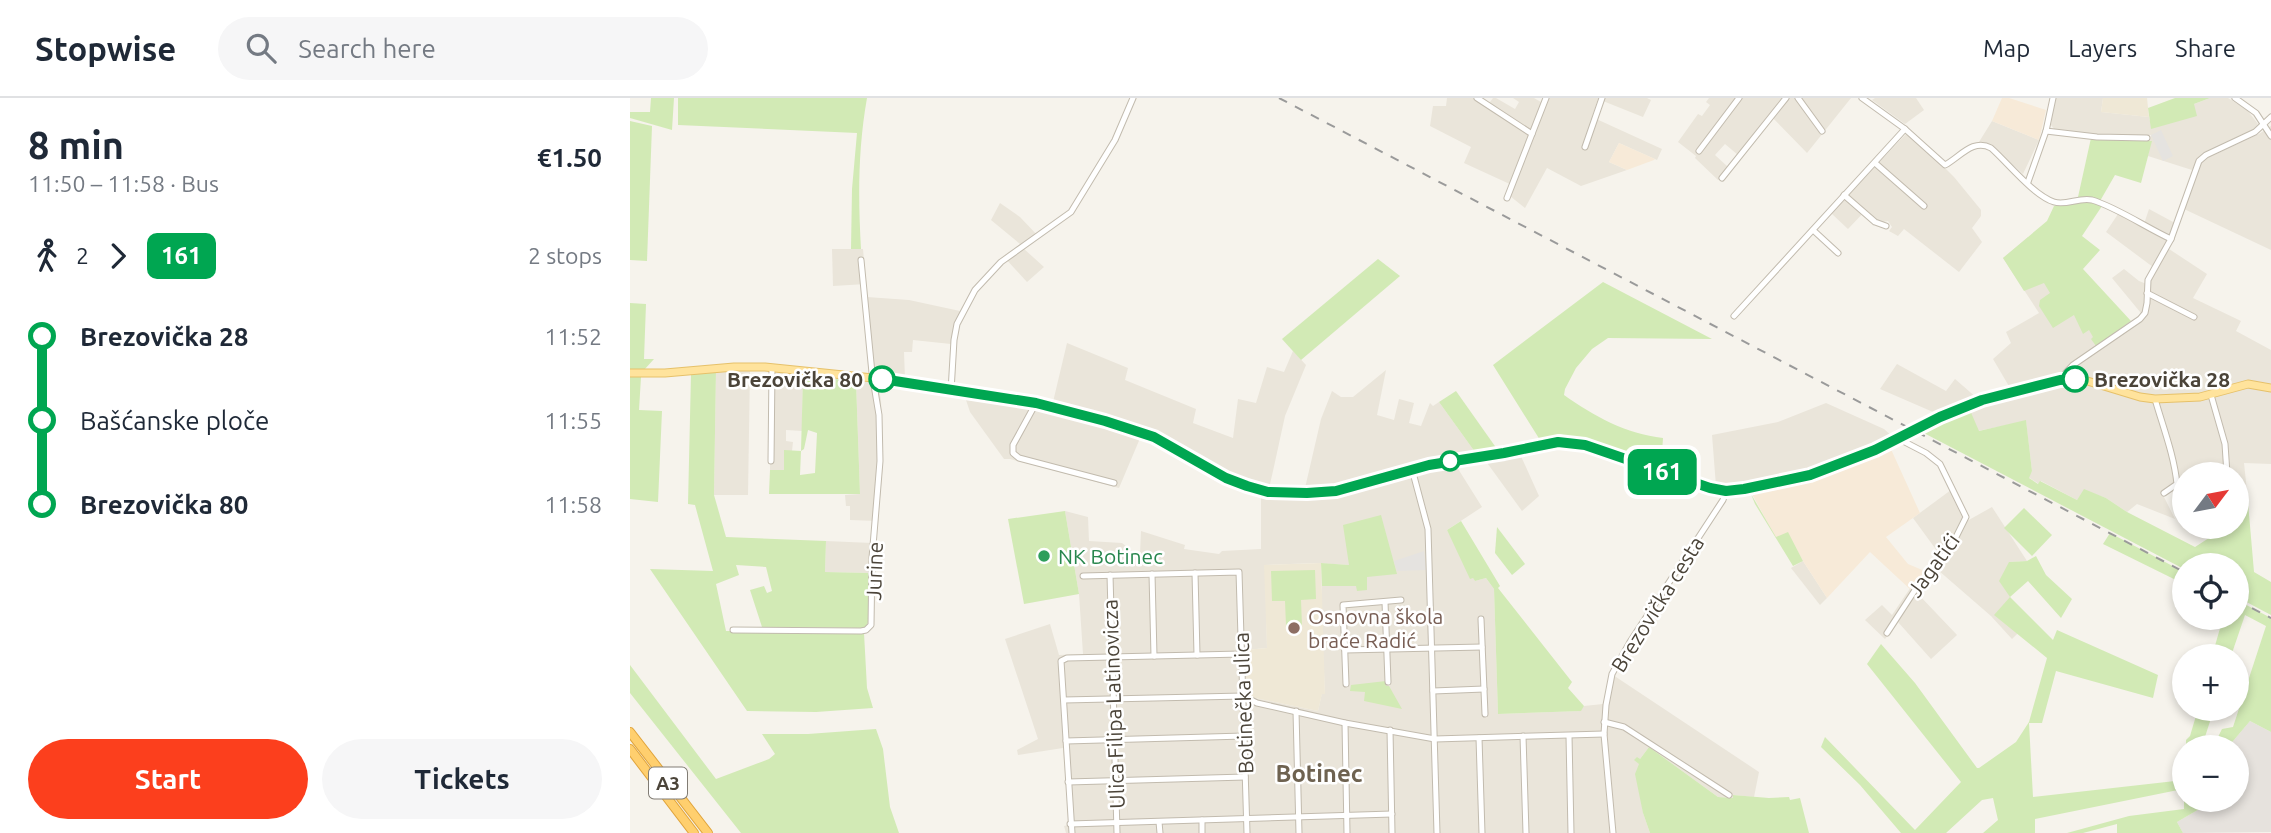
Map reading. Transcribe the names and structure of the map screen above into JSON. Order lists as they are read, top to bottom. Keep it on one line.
{"streets":{"highway":["A3"],"street":["Jagatići","Jurine","Brezovička cesta","Botinečka ulica","Ulica Filipa Latinovicza"]},"districts":["Botinec"],"places":["Brezovička 80","Brezovička 28","NK Botinec","Osnovna škola braće Radić"],"lines":["bus line 161"],"north":"top right","page":{"header":"Stopwise","search":"Search here","nav":["Map","Layers","Share"],"heading":["8 min","11:50 – 11:58 · Bus","€1.50"],"on_map":"161","legs":["2","161","2 stops"],"list":[{"name":"Brezovička 28","value":"11:52"},{"name":"Bašćanske ploče","value":"11:55"},{"name":"Brezovička 80","value":"11:58"}],"map_buttons":["+","−"],"buttons":["Start","Tickets"]}}
